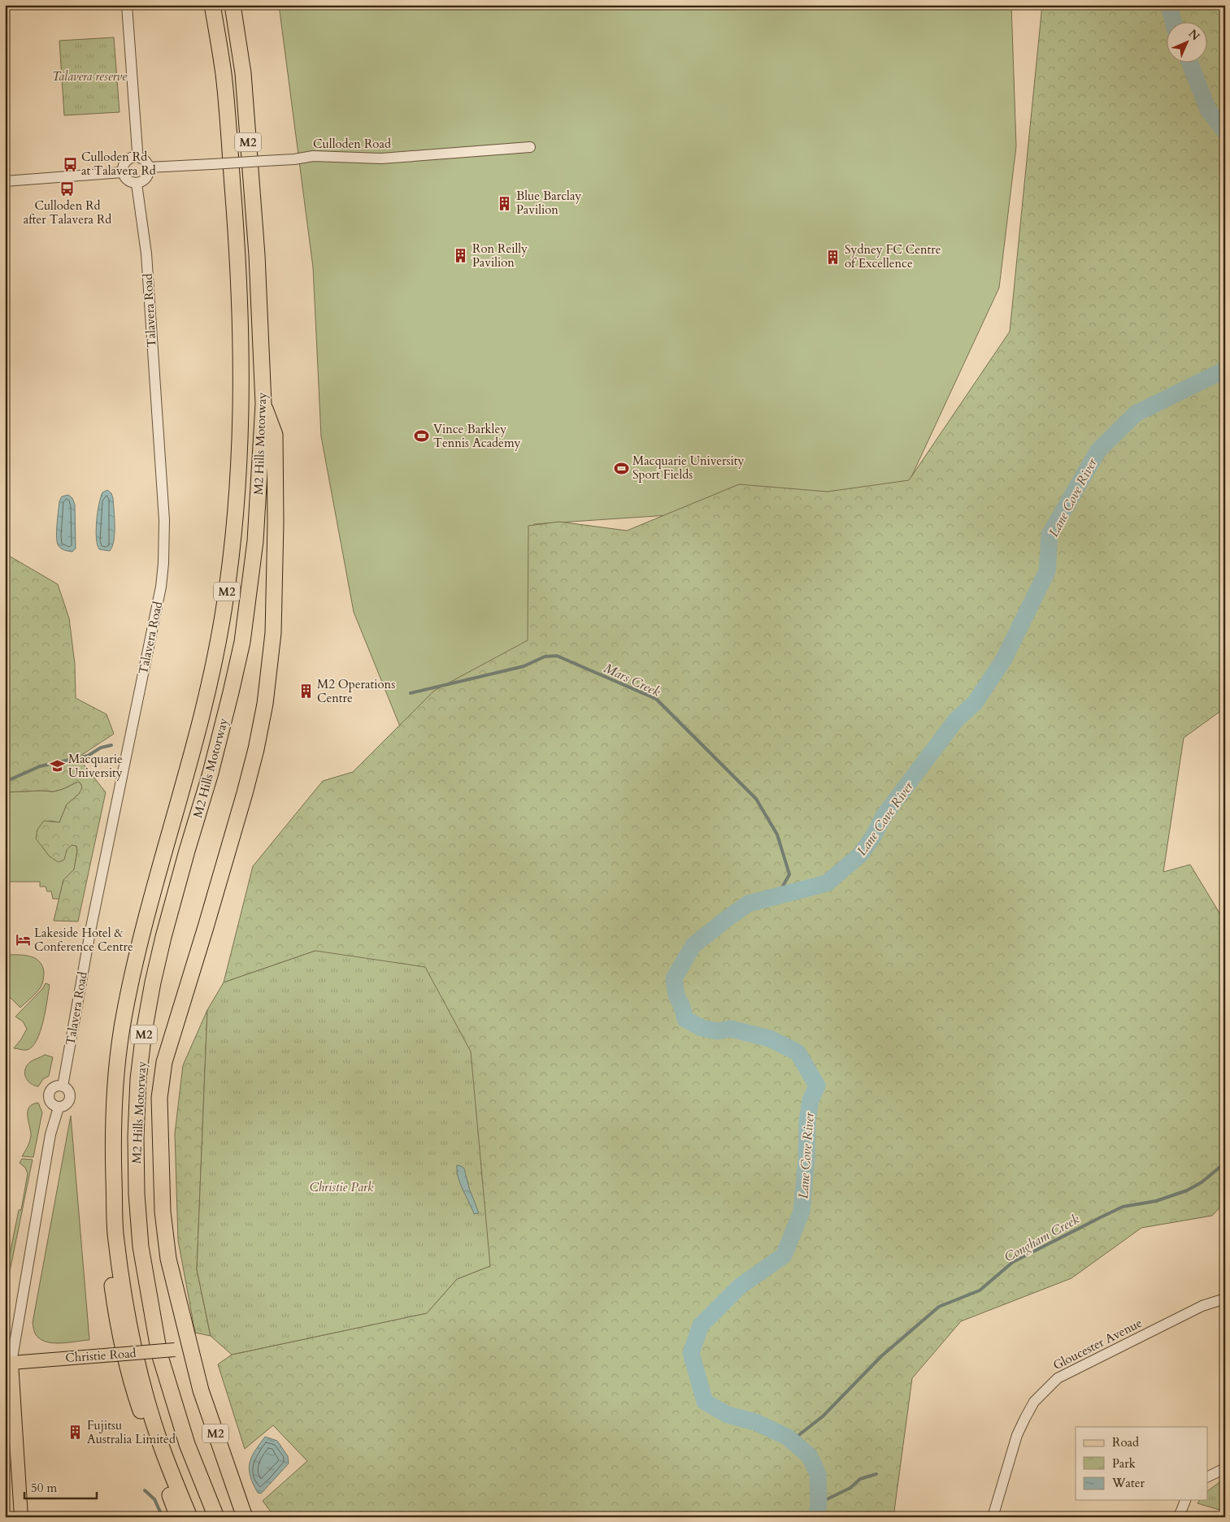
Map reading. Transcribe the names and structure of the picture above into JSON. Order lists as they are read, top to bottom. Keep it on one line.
{"streets":{"highway":["M2","M2 Hills Motorway"],"main road":["Christie Road"],"street":["Culloden Road","Talavera Road","Gloucester Avenue"]},"crossings":[["M2","M2 Hills Motorway"],["M2","Christie Road"],["Culloden Road","Talavera Road"]],"water":["Lane Cove River","Mars Creek","Congham Creek"],"parks":["Talavera reserve","Christie Park"],"places":{"bus stop":["Culloden Rd at Talavera Rd","Culloden Rd after Talavera Rd"],"building":["Blue Barclay Pavilion","Ron Reilly Pavilion","Sydney FC Centre of Excellence","M2 Operations Centre","Fujitsu Australia Limited"],"sports":["Vince Barkley Tennis Academy","Macquarie University Sport Fields"],"school or university":["Macquarie University"],"hotel":["Lakeside Hotel & Conference Centre"]},"legend":["Road","Park","Water"],"scale_bar":"50 m","north":"top right"}
